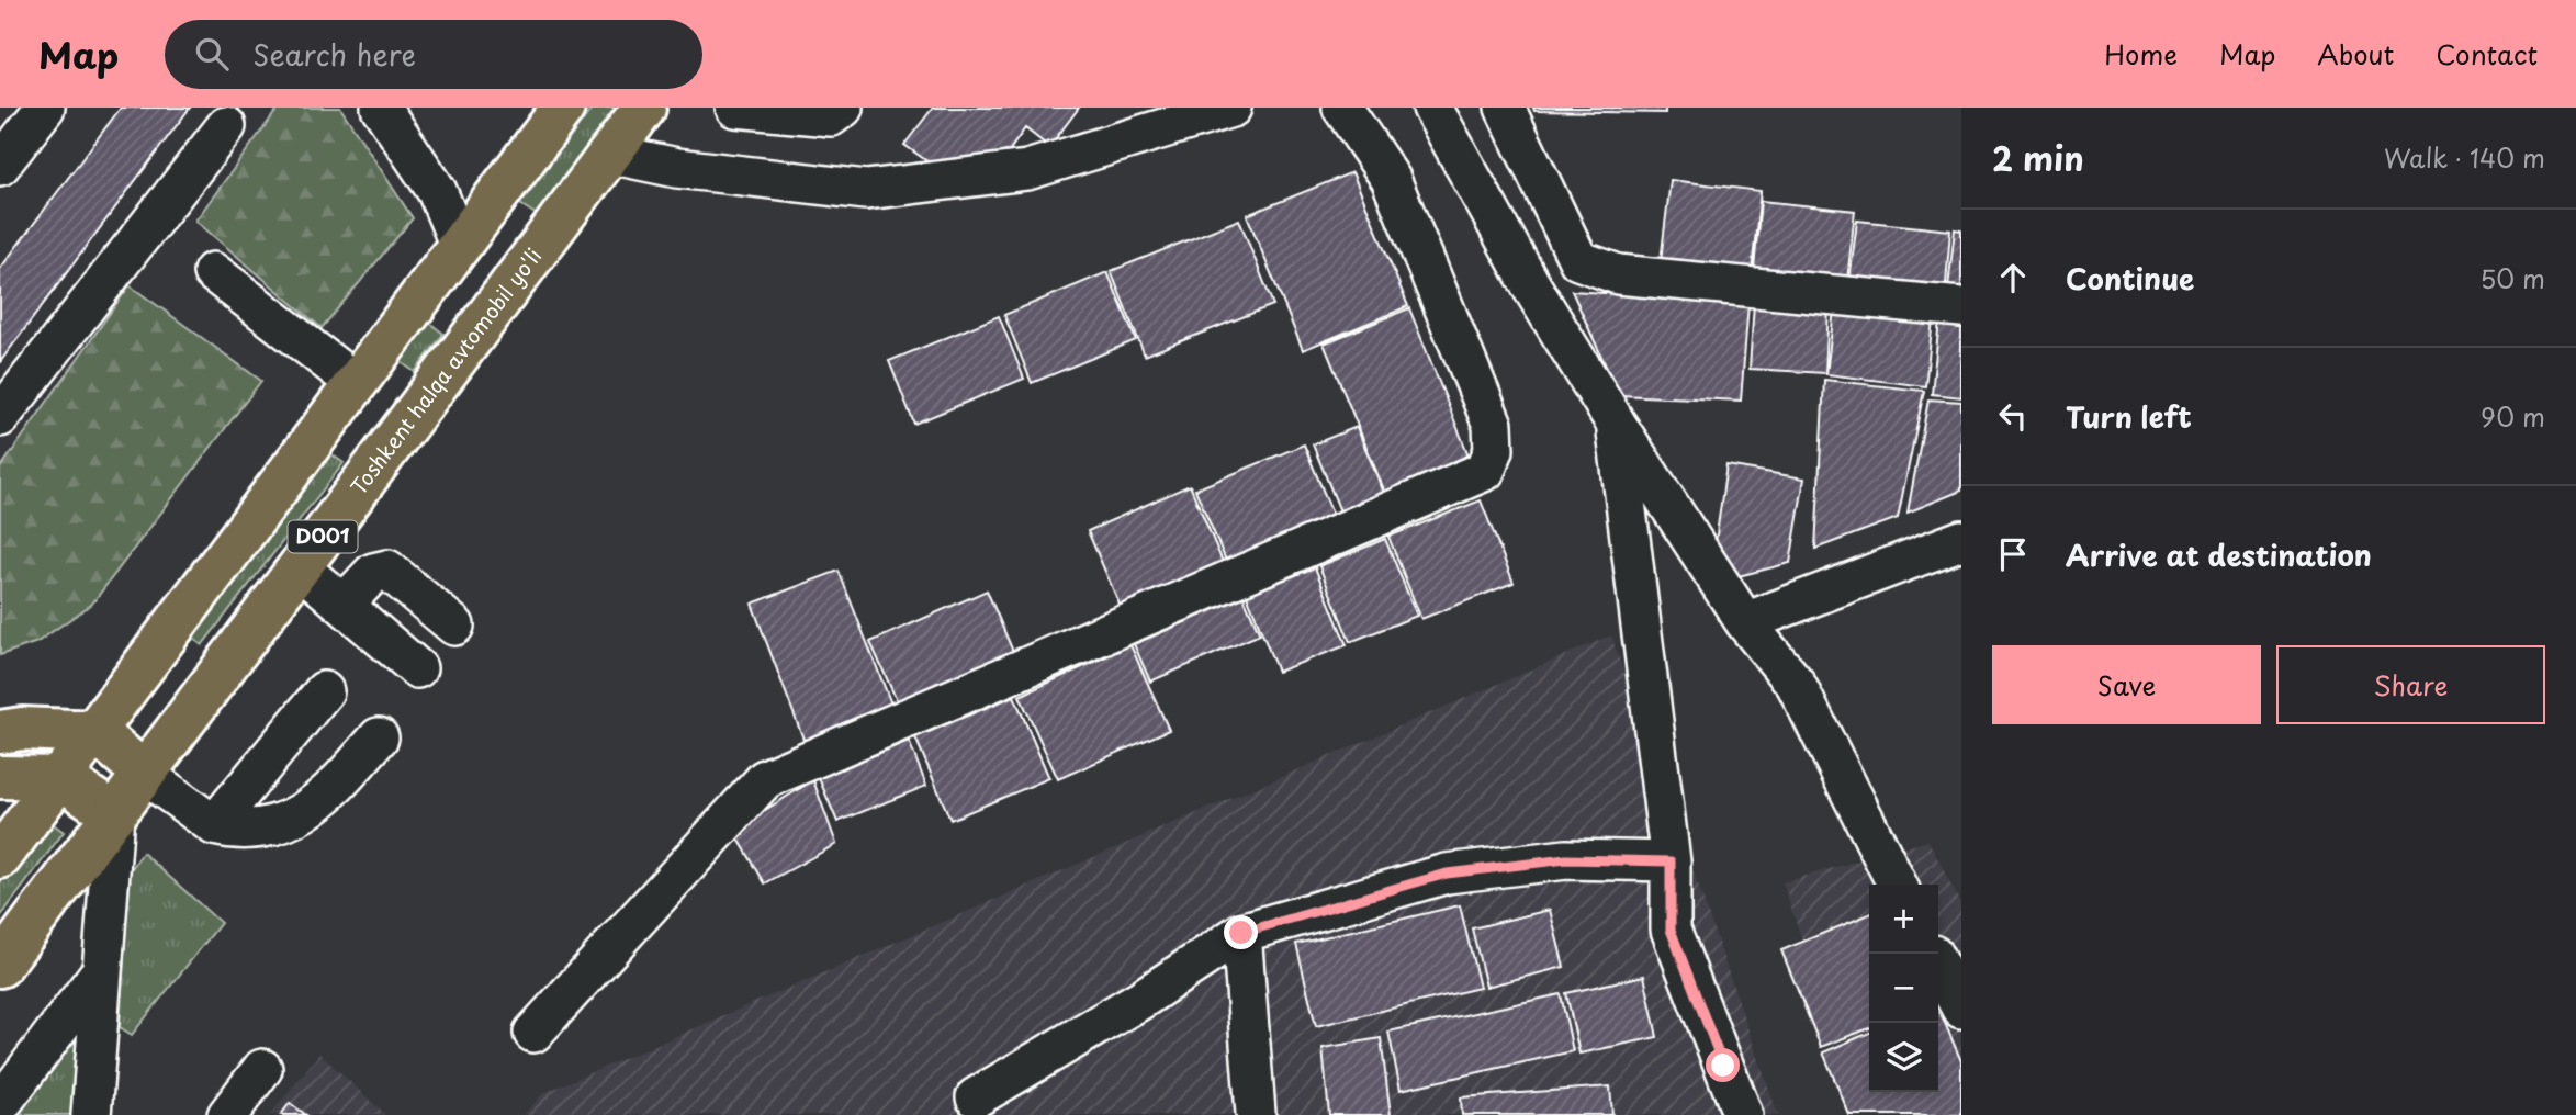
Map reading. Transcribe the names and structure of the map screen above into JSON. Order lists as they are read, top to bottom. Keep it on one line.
{"streets":{"main road":["Toshkent halqa avtomobil yo'li","D001"]},"page":{"header":"Map","search":"Search here","nav":["Home","Map","About","Contact"],"heading":["2 min","Walk · 140 m"],"list":[["Continue","50 m"],["Turn left","90 m"],"Arrive at destination"],"buttons":["Save","Share"],"map_buttons":["+","−"]}}
